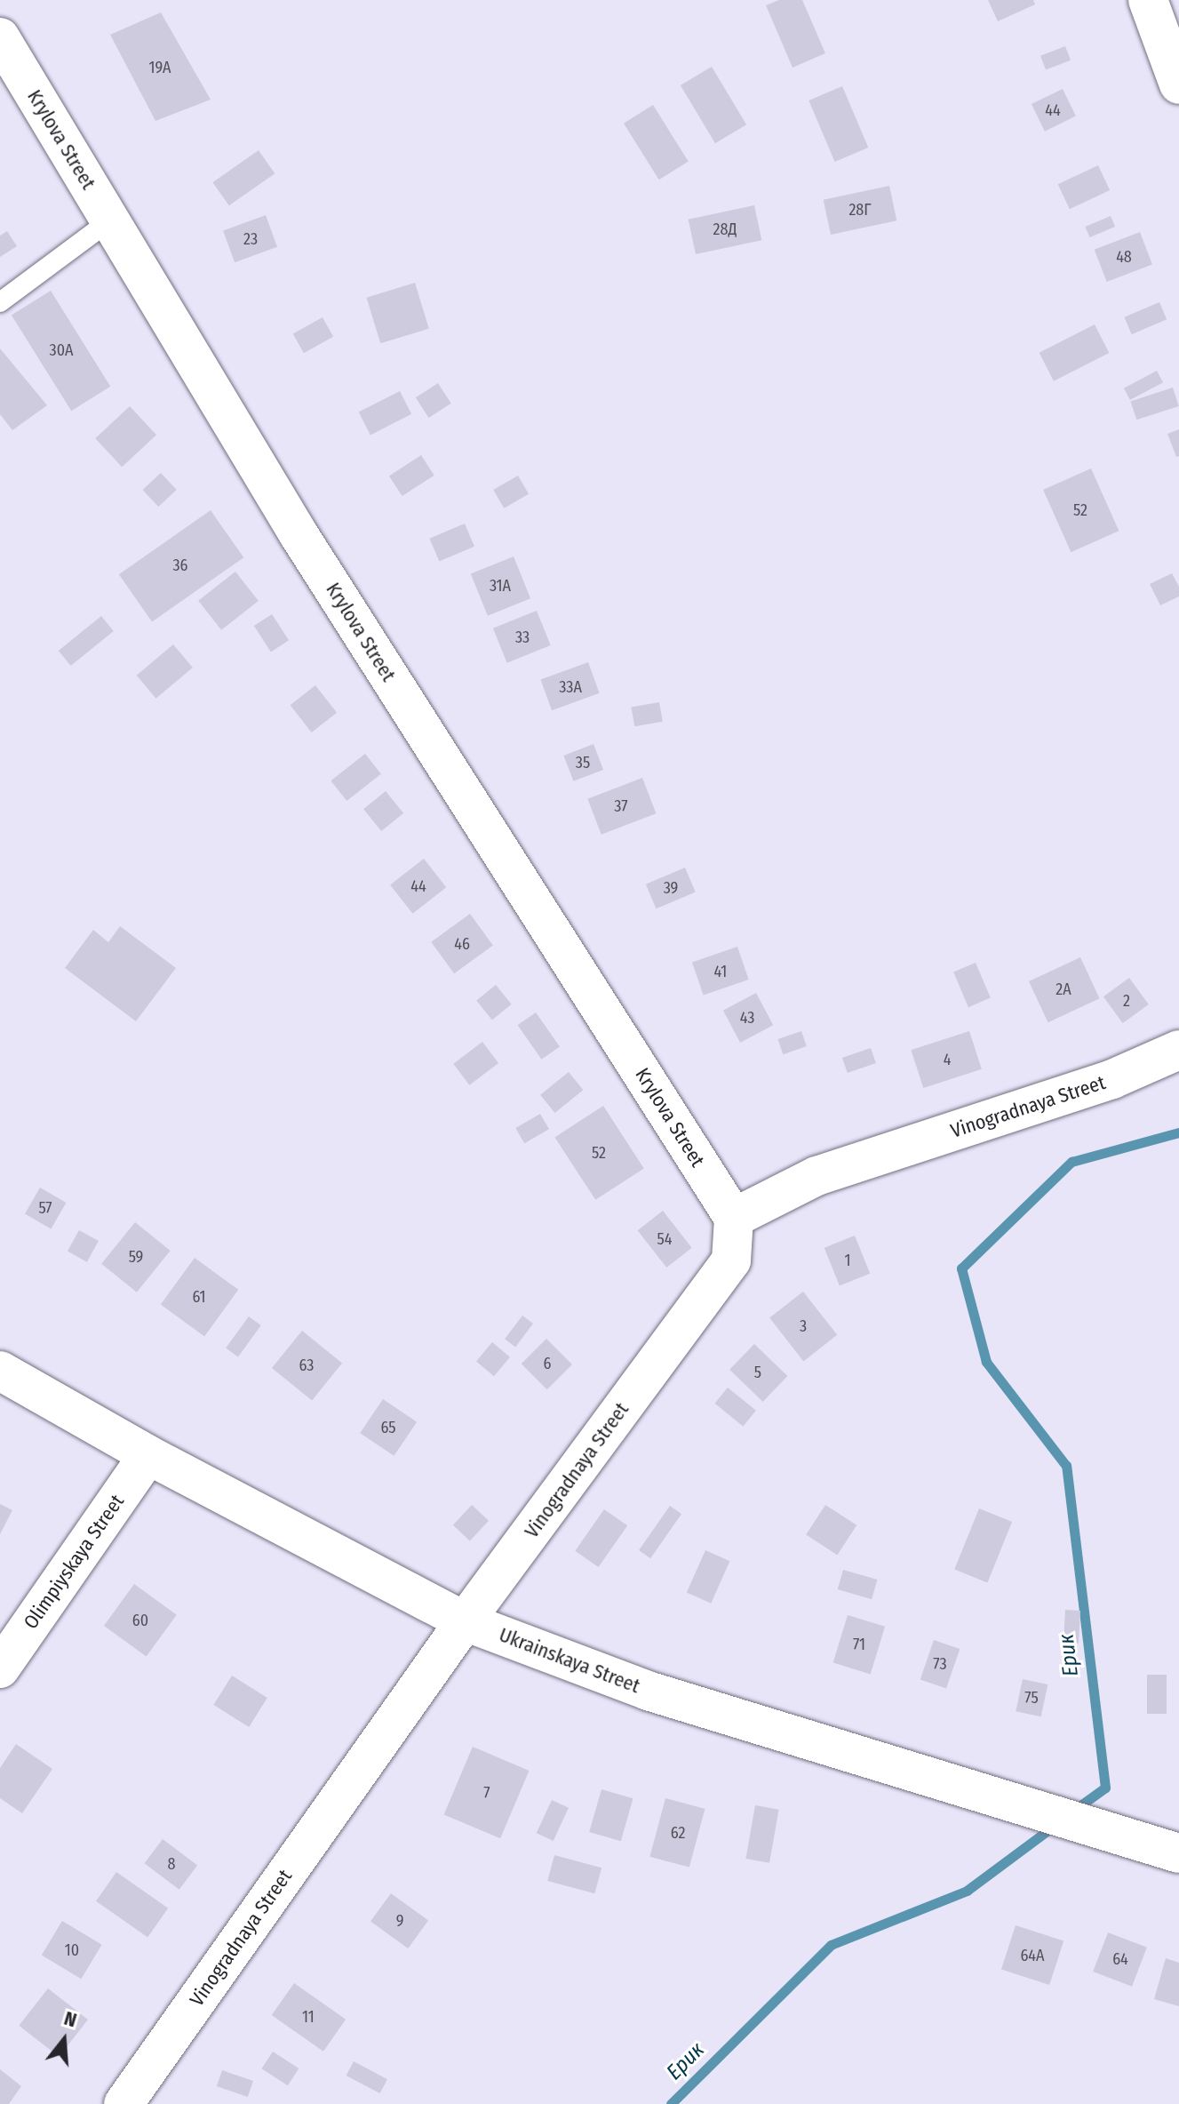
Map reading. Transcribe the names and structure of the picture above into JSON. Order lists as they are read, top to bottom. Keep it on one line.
{"streets":{"street":["Krylova Street","Vinogradnaya Street","Olimpiyskaya Street","Ukrainskaya Street"]},"crossings":[["Krylova Street","Vinogradnaya Street"],["Vinogradnaya Street","Ukrainskaya Street"],["Olimpiyskaya Street","Ukrainskaya Street"]],"water":["Ерик"],"house_numbers":["19А","44","28Г","28Д","23","48","30А","52","36","31А","33","33А","35","37","44","39","46","41","2А","2","43","4","52","57","54","59","1","61","3","6","63","5","65","60","71","73","75","7","62","8","9","10","64А","64","11"],"north":"top"}
